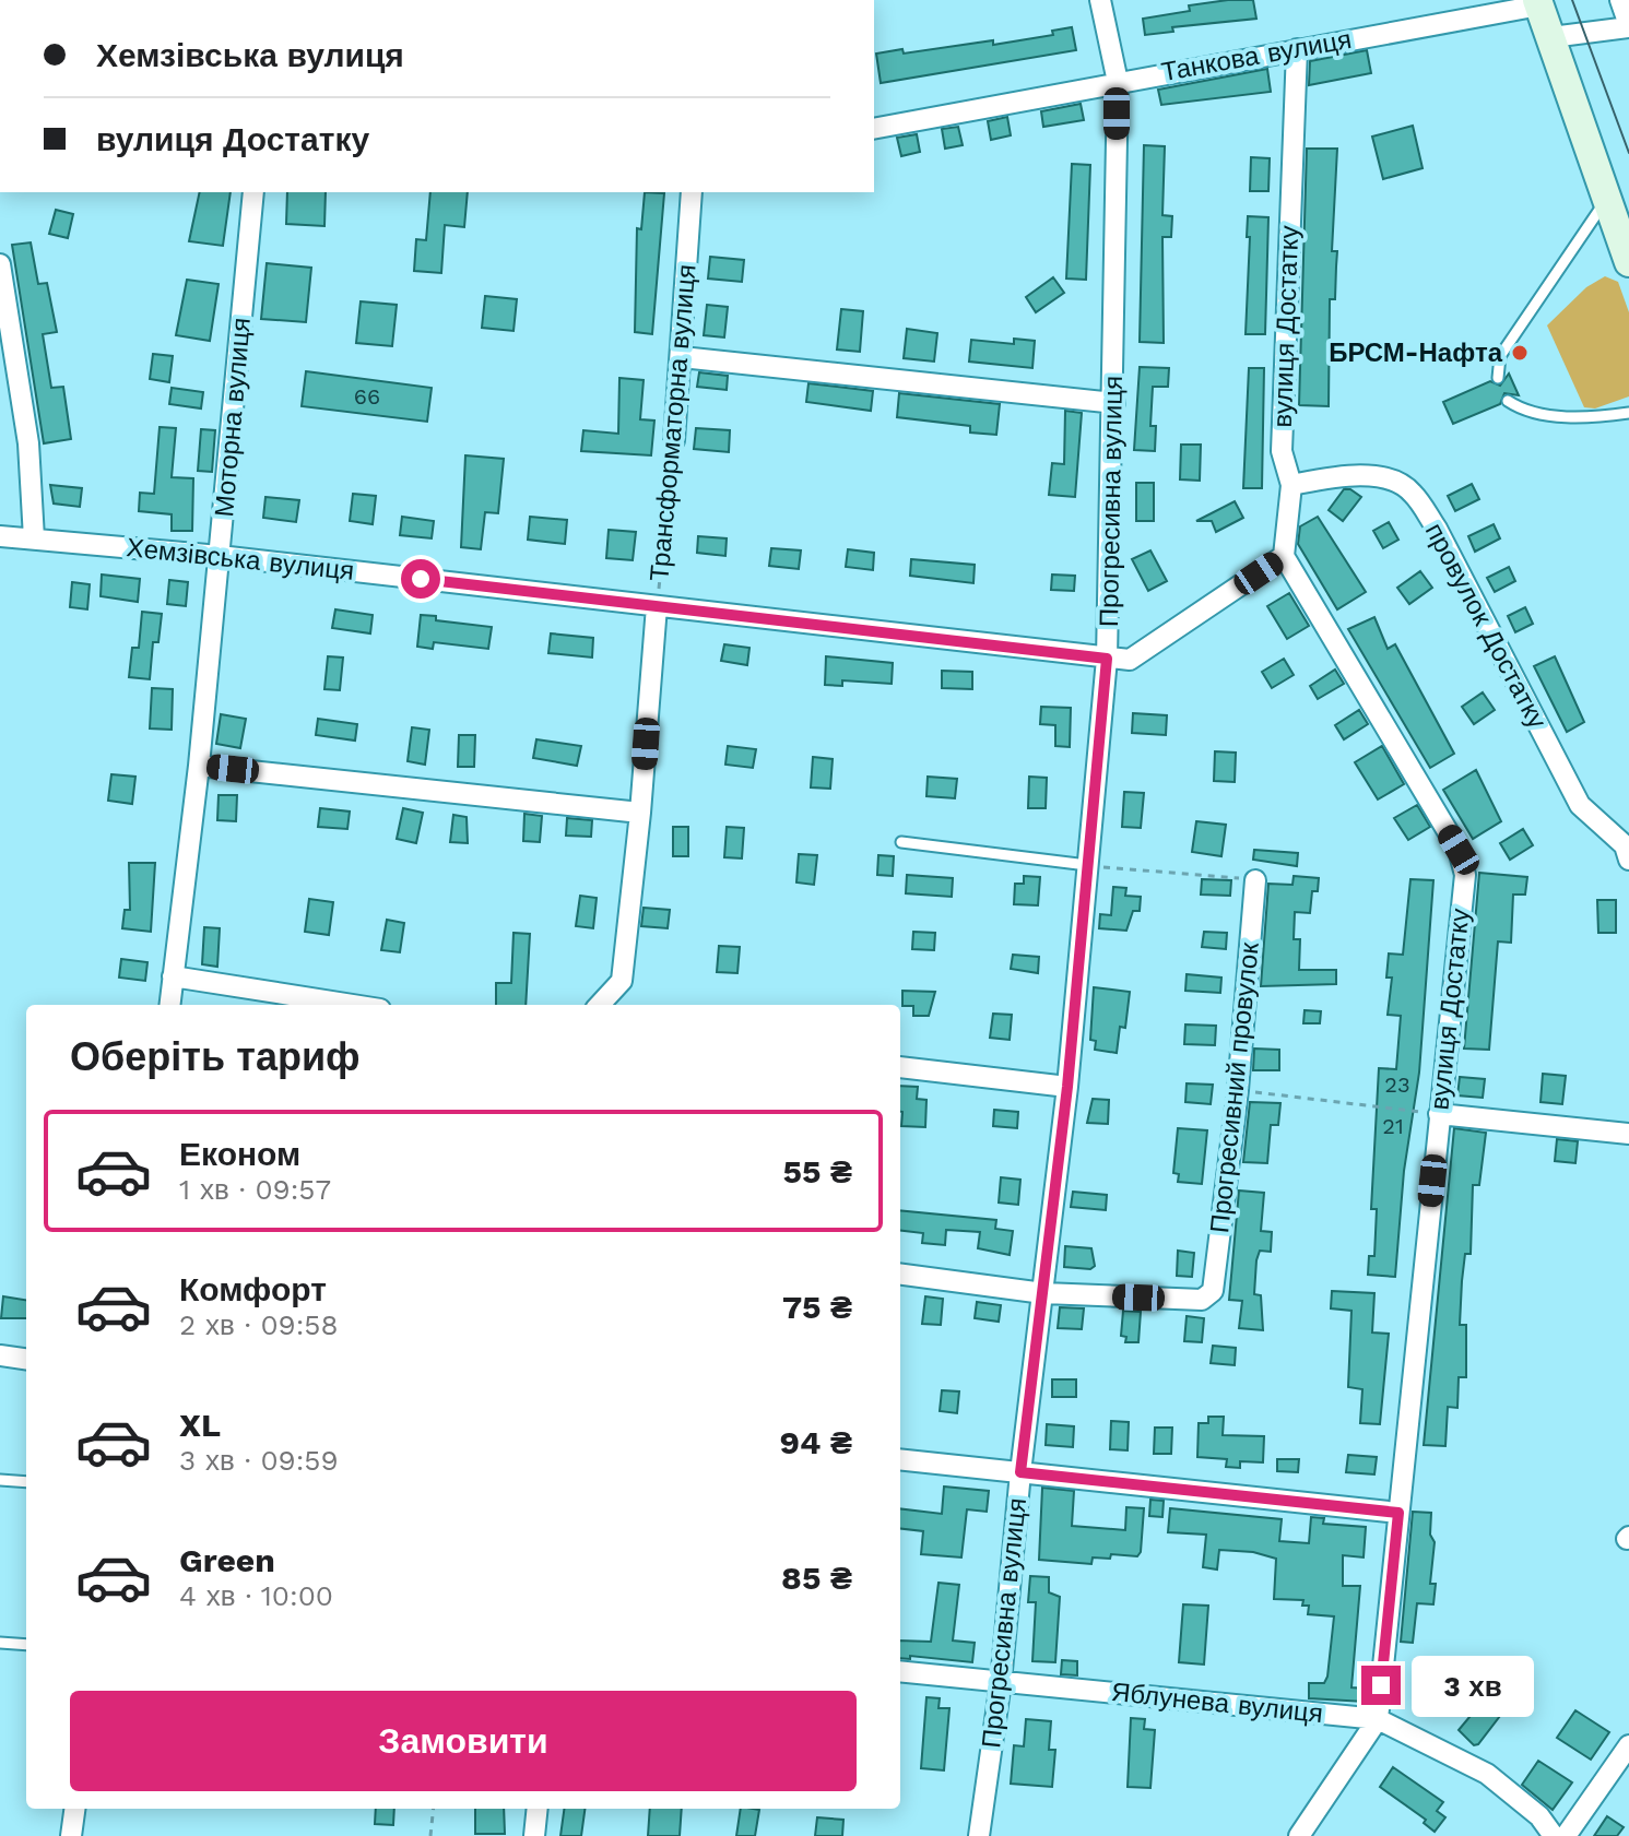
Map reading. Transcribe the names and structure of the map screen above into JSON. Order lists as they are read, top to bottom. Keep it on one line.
{"streets":{"street":["Танкова вулиця","вулиця Достатку","Моторна вулиця","Трансформаторна вулиця","Прогресивна вулиця","Хемзівська вулиця","провулок Достатку","Прогресивний провулок","Яблунева вулиця"]},"crossings":[["Танкова вулиця","вулиця Достатку"],["Танкова вулиця","Прогресивна вулиця"],["вулиця Достатку","Хемзівська вулиця"],["вулиця Достатку","провулок Достатку"],["вулиця Достатку","Яблунева вулиця"],["Моторна вулиця","Хемзівська вулиця"],["Трансформаторна вулиця","Хемзівська вулиця"],["Прогресивна вулиця","Хемзівська вулиця"],["Прогресивна вулиця","Прогресивний провулок"],["Прогресивна вулиця","Яблунева вулиця"]],"places":["БРСМ-Нафта"],"house_numbers":["66","23","21"],"page":{"banner":["Хемзівська вулиця","вулиця Достатку"],"heading":"Оберіть тариф","list":[{"name":"Економ","note":"1 хв · 09:57","value":"55 ₴"},{"name":"Комфорт","note":"2 хв · 09:58","value":"75 ₴"},{"name":"XL","note":"3 хв · 09:59","value":"94 ₴"},{"name":"Green","note":"4 хв · 10:00","value":"85 ₴"}],"bubble":"3 хв","buttons":"Замовити"}}
